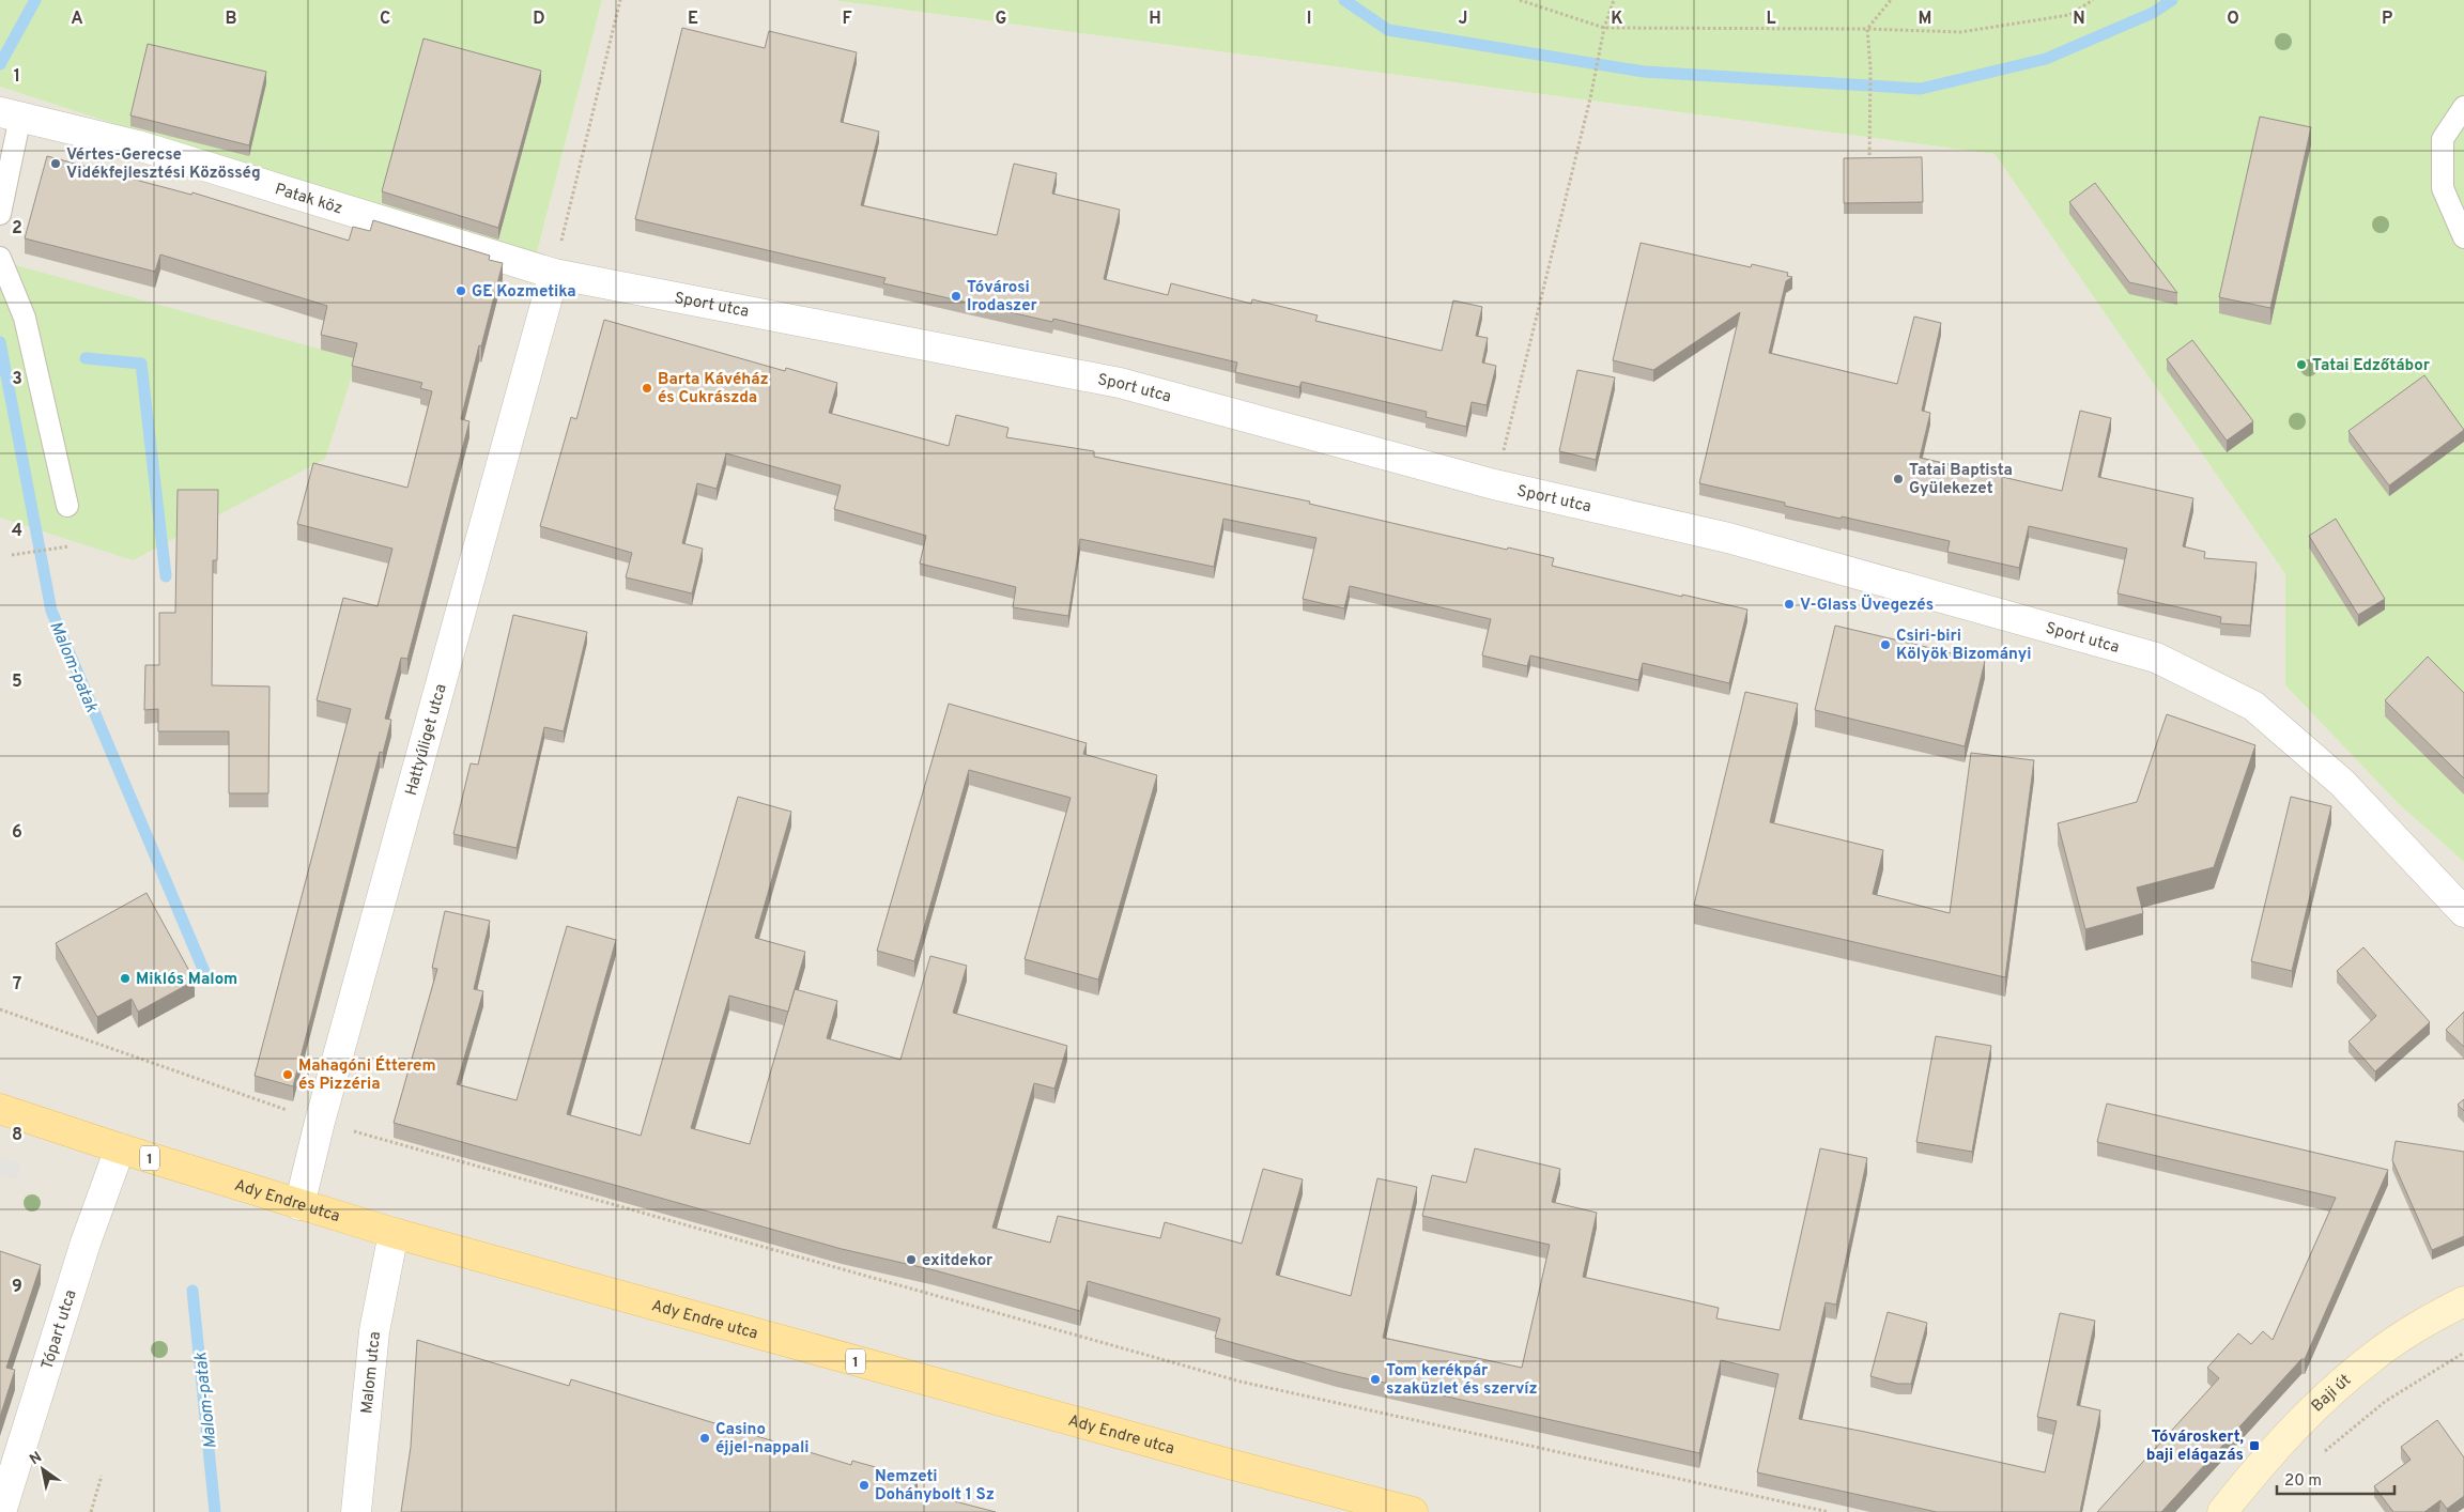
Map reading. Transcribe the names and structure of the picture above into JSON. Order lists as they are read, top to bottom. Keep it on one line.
{"streets":{"main road":["1","Ady Endre utca"],"street":["Patak köz","Sport utca","Hattyúliget utca","Tópart utca","Malom utca","Baji út"]},"crossings":[["Patak köz","Sport utca"],["Patak köz","Hattyúliget utca"],["Sport utca","Hattyúliget utca"],["Hattyúliget utca","Ady Endre utca"],["Ady Endre utca","Tópart utca"],["Ady Endre utca","Malom utca"]],"water":["Malom-patak"],"places":{"other":["Vértes-Gerecse Vidékfejlesztési Közösség","GE Kozmetika","Tóvárosi Irodaszer","Tatai Edzőtábor","Barta Kávéház és Cukrászda","Tatai Baptista Gyülekezet","V-Glass Üvegezés","Csiri-biri Kölyök Bizományi","Miklós Malom","Mahagóni Étterem és Pizzéria","exitdekor","Tom kerékpár szaküzlet és szervíz","Casino éjjel-nappali","Nemzeti Dohánybolt 1 Sz"],"transit":["Tóvároskert, baji elágazás"]},"scale_bar":"20 m","north":"top left","grid":{"columns":["A","B","C","D","E","F","G","H","I","J","K","L","M","N","O","P"],"rows":["1","2","3","4","5","6","7","8","9"]}}
